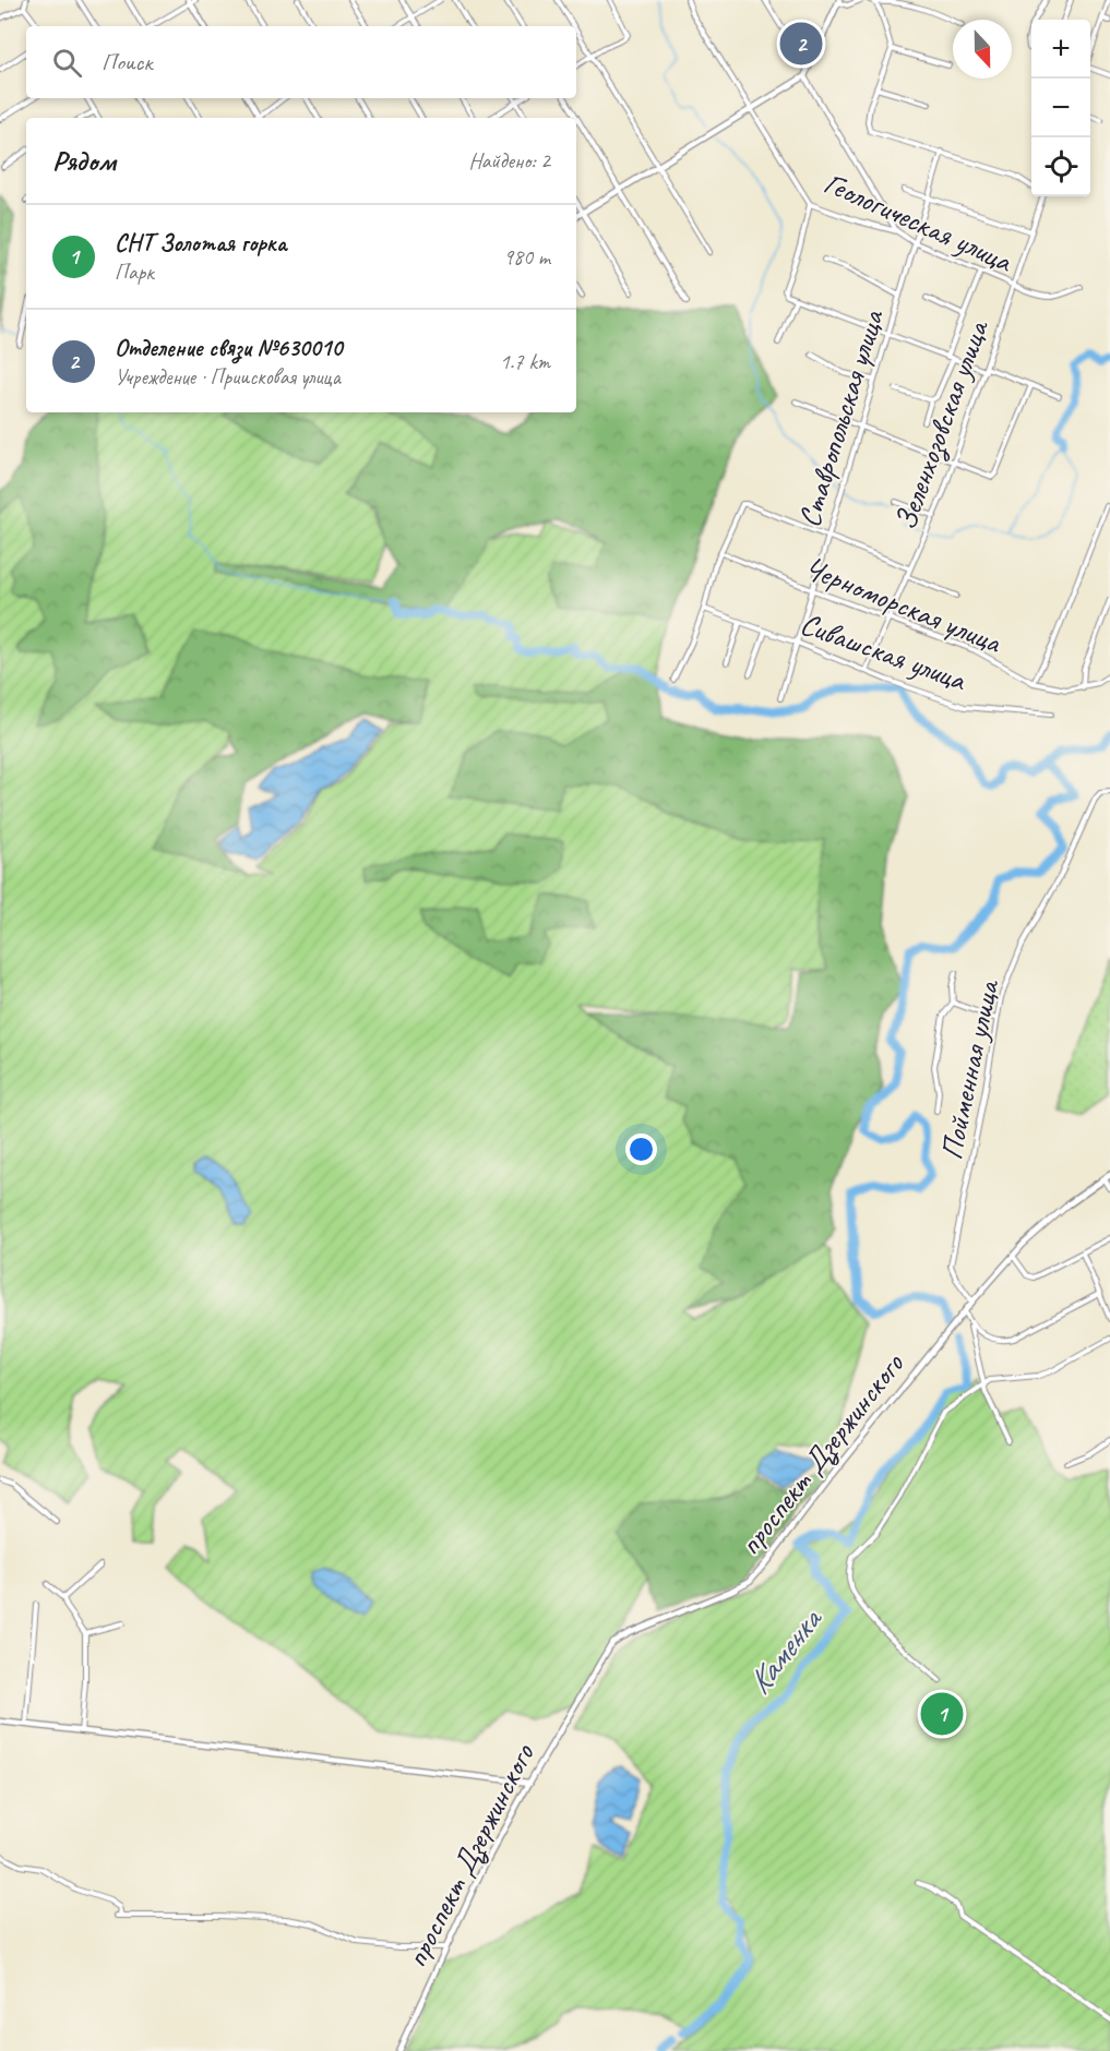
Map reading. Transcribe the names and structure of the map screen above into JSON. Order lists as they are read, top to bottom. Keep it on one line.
{"streets":{"main road":["проспект Дзержинского"],"street":["Геологическая улица","Ставропольская улица","Зеленхозовская улица","Черноморская улица","Сивашская улица","Пойменная улица"]},"crossings":[["Геологическая улица","Ставропольская улица"],["Геологическая улица","Зеленхозовская улица"],["Ставропольская улица","Черноморская улица"],["Ставропольская улица","Сивашская улица"],["Зеленхозовская улица","Черноморская улица"],["Зеленхозовская улица","Сивашская улица"],["Пойменная улица","проспект Дзержинского"]],"water":["Каменка"],"north":"bottom","page":{"map_buttons":["+","−"],"pins":["2","1"],"search":"Поиск","heading":["Рядом","Найдено: 2"],"list":[{"mark":"1","name":"СНТ Золотая горка","note":"Парк","value":"980 m"},{"mark":"2","name":"Отделение связи №630010","note":"Учреждение · Приисковая улица","value":"1.7 km"}]}}
